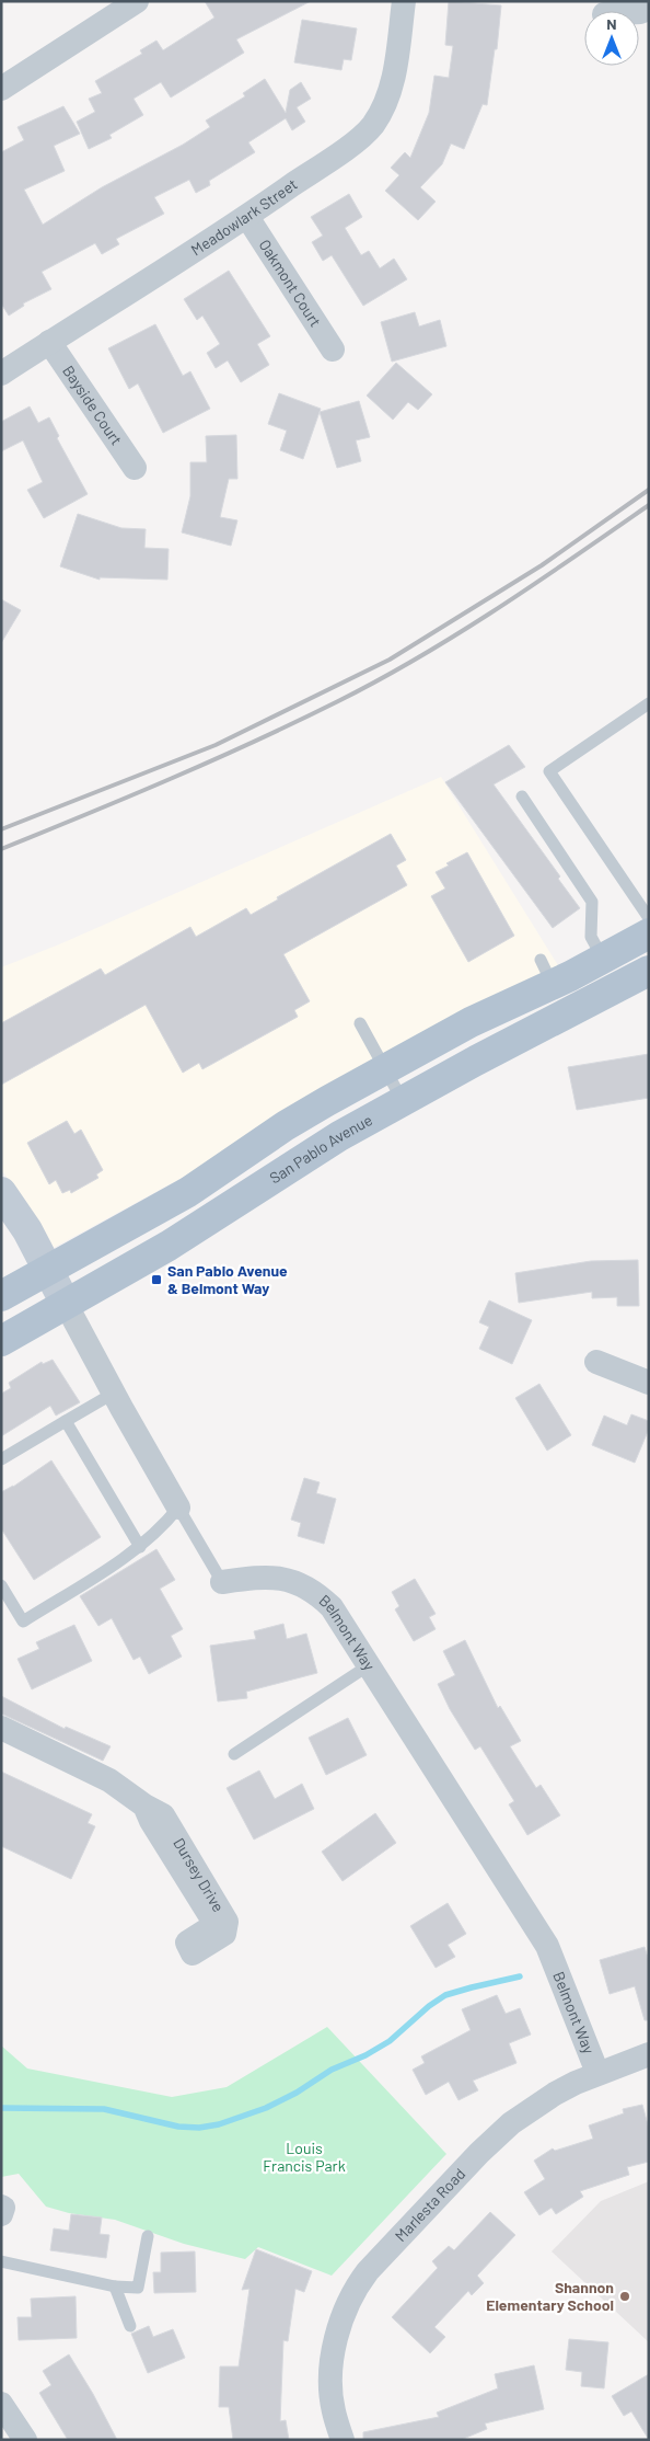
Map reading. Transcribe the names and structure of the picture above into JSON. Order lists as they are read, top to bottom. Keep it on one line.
{"streets":{"main road":["San Pablo Avenue"],"street":["Meadowlark Street","Oakmont Court","Bayside Court","Belmont Way","Dursey Drive","Marlesta Road"]},"crossings":[["Meadowlark Street","Oakmont Court"],["Meadowlark Street","Bayside Court"],["San Pablo Avenue","Belmont Way"],["Belmont Way","Marlesta Road"]],"parks":["Louis Francis Park"],"places":{"transit":["San Pablo Avenue & Belmont Way"],"other":["Shannon Elementary School"]},"north":"top"}
